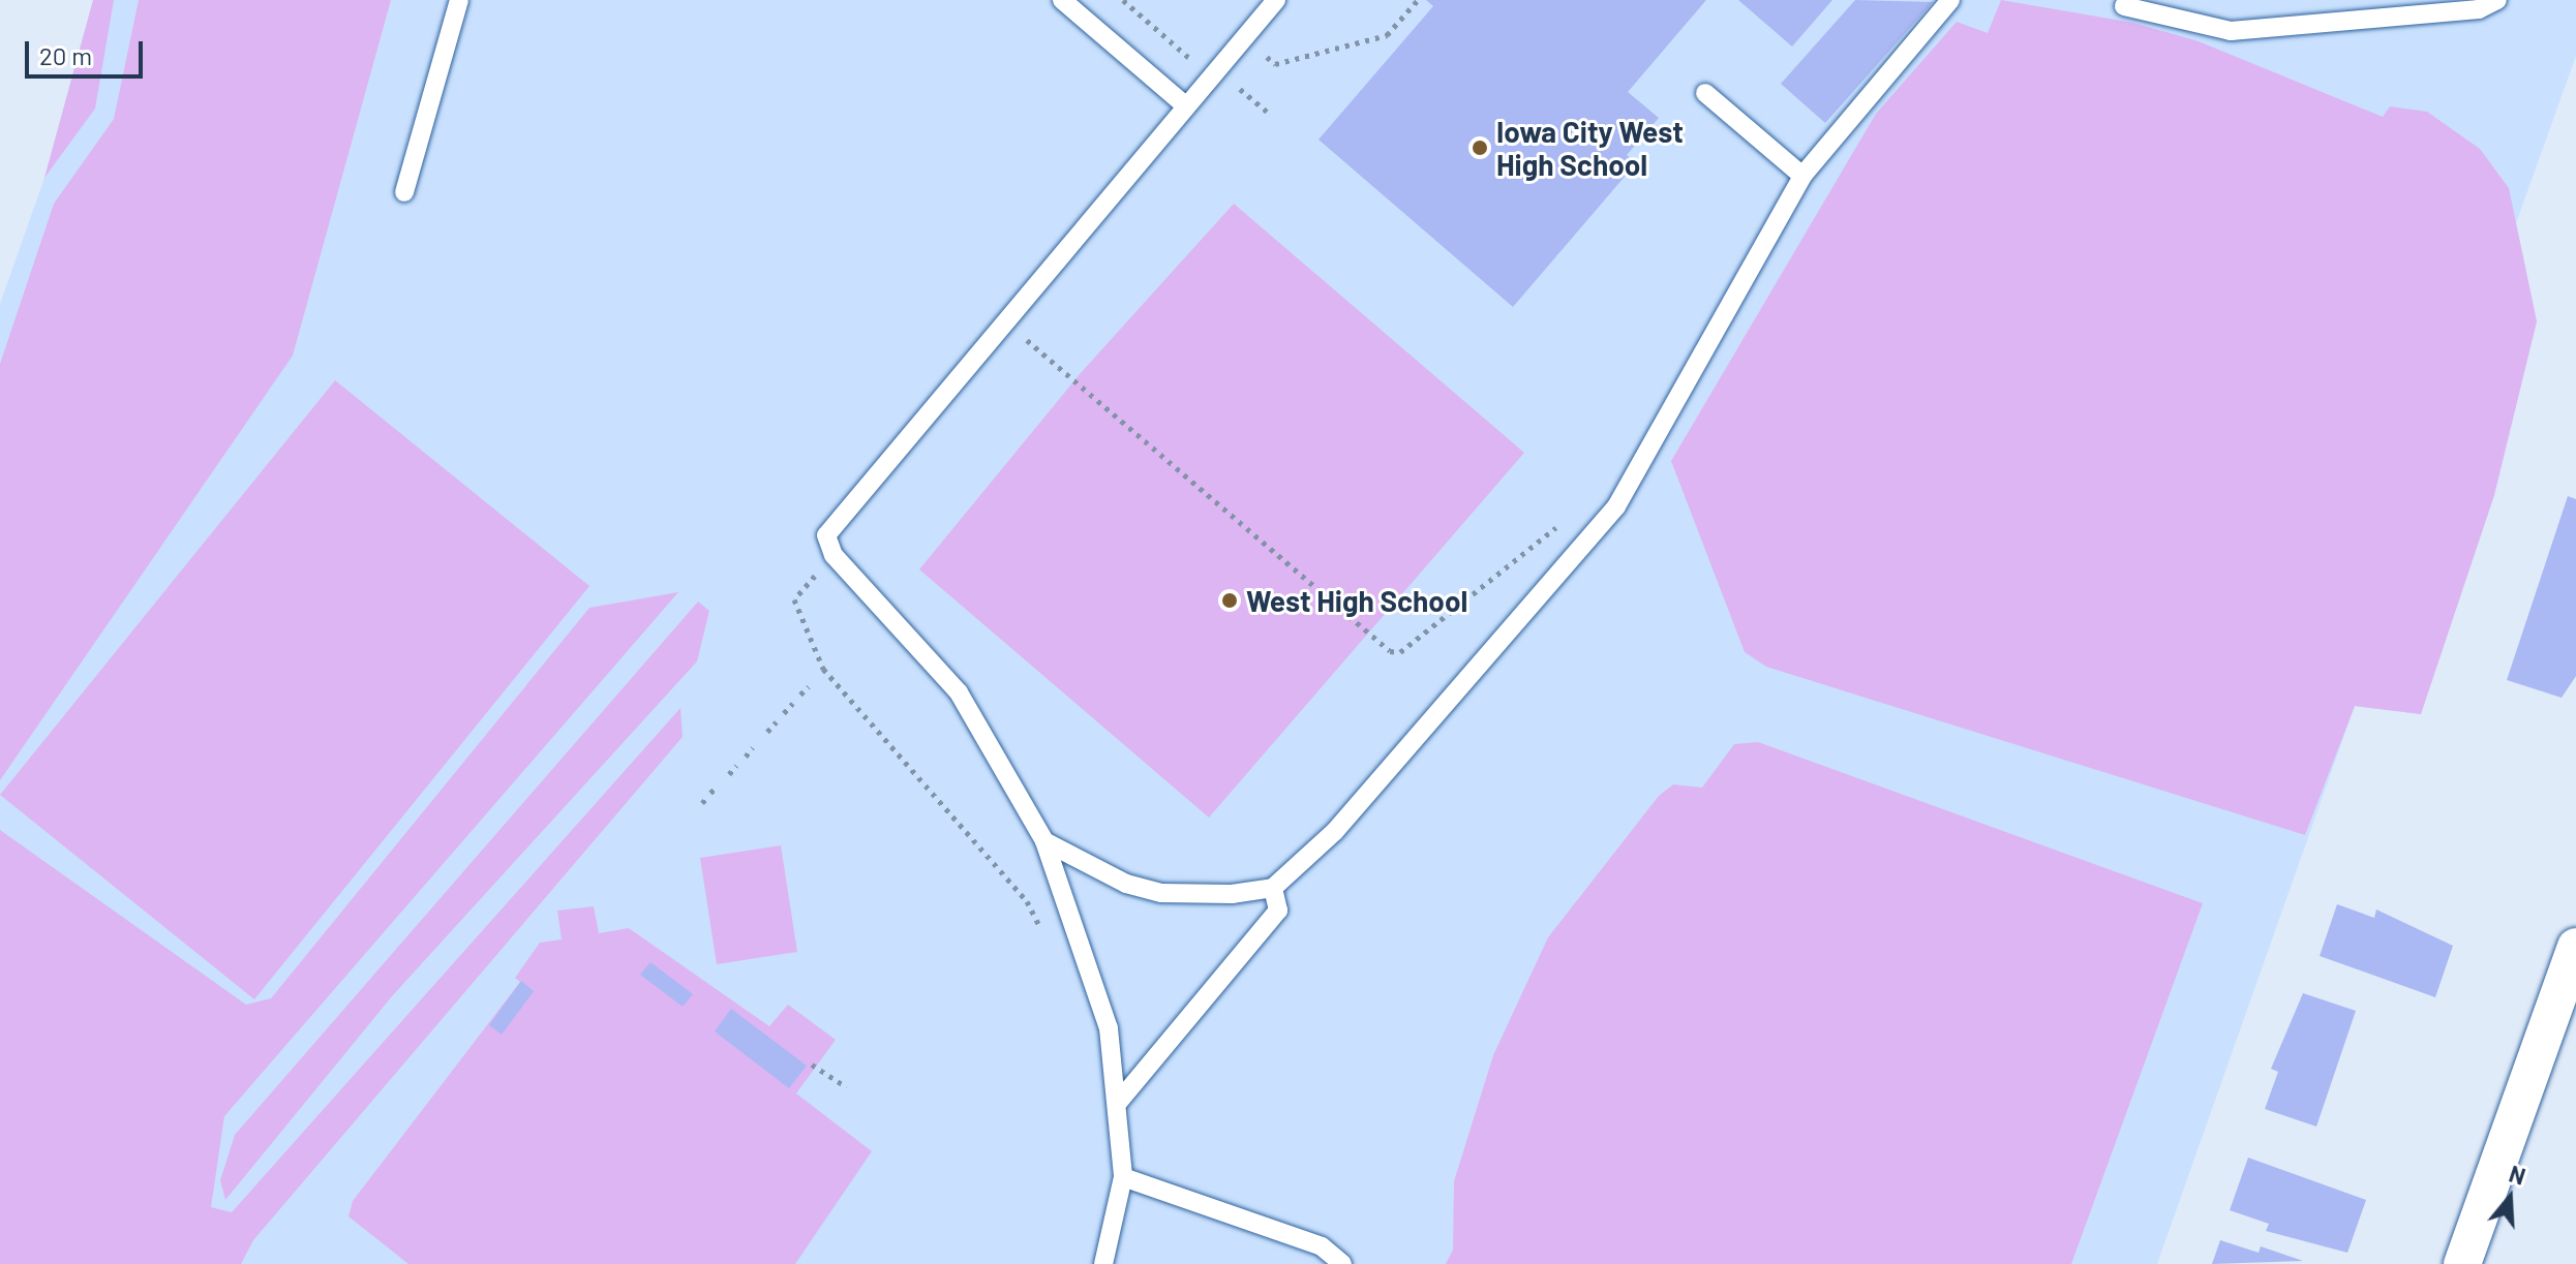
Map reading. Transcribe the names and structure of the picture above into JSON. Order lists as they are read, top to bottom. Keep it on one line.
{"places":["Iowa City West High School","West High School"],"scale_bar":"20 m","north":"top"}
